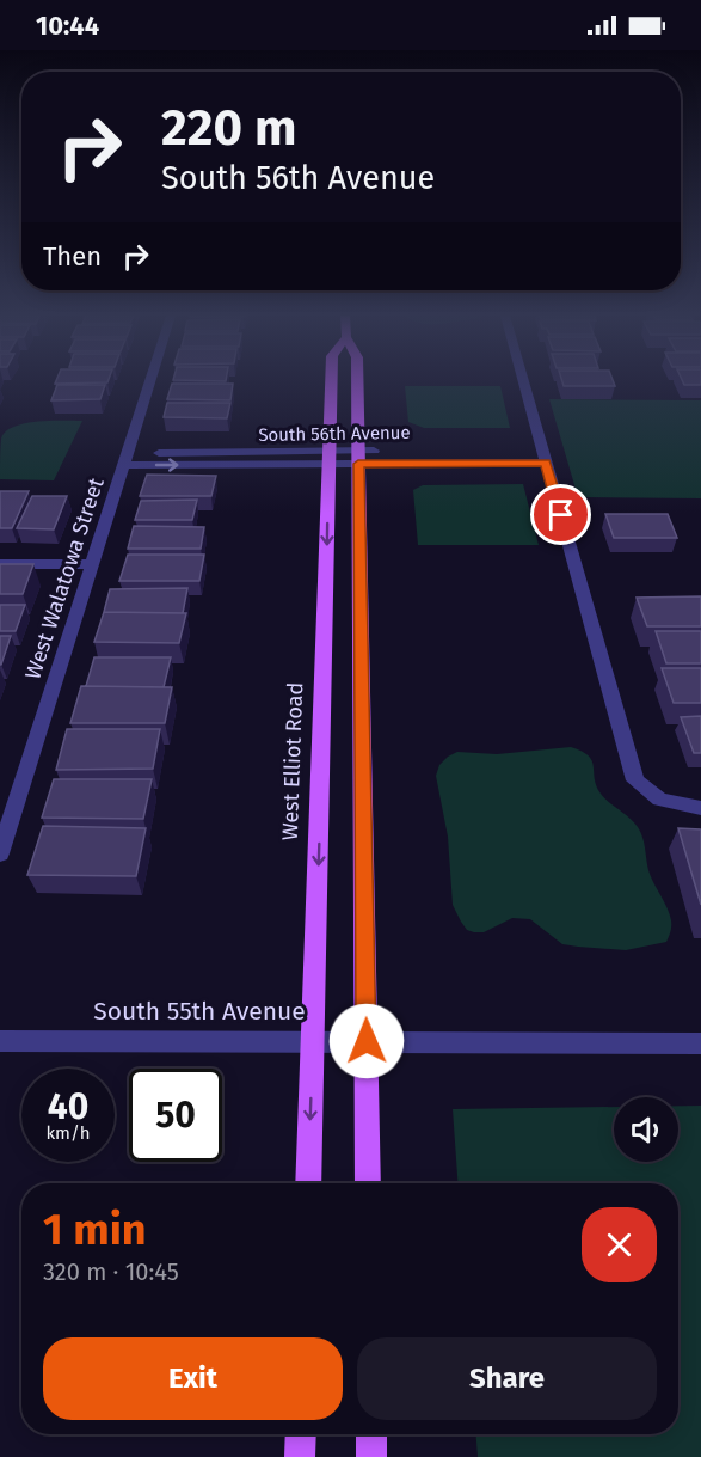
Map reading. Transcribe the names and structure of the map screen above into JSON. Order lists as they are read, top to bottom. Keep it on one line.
{"streets":{"main road":["West Elliot Road"],"street":["South 56th Avenue","West Walatowa Street","South 55th Avenue"]},"crossings":[["South 56th Avenue","West Walatowa Street"],["South 56th Avenue","West Elliot Road"],["West Elliot Road","South 55th Avenue"]],"page":{"status":"10:44","turn":["220 m","South 56th Avenue"],"then":"Then","speed":"40 km/h","limit":"50","heading":["1 min","320 m · 10:45"],"buttons":["Exit","Share"]}}
